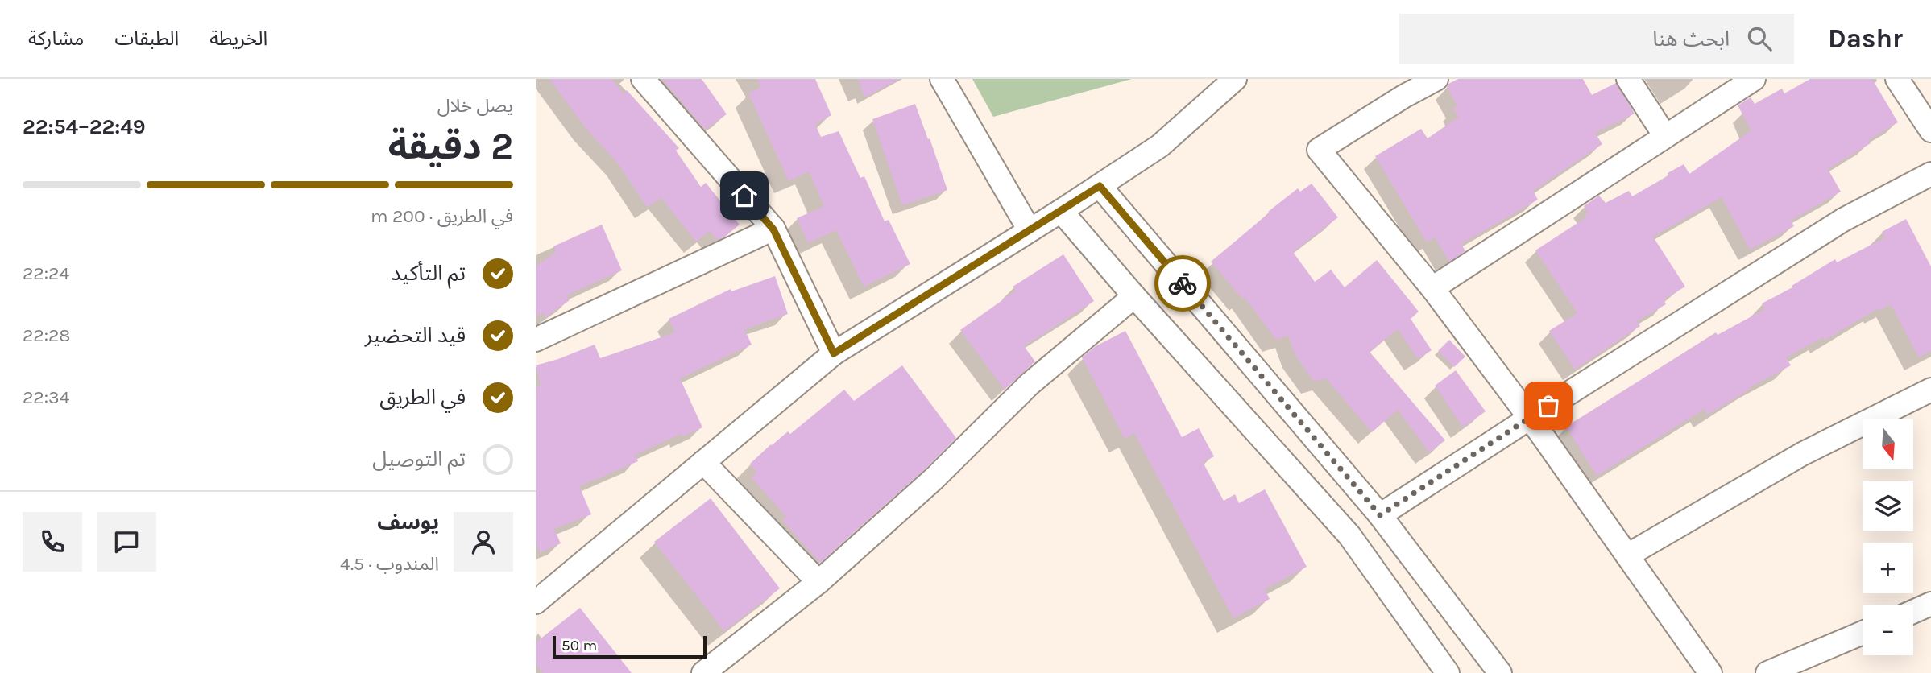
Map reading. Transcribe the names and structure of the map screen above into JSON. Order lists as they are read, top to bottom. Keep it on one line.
{"scale_bar":"50 m","north":"bottom","page":{"header":"Dashr","search":"ابحث هنا","nav":["الخريطة","الطبقات","مشاركة"],"heading":["2 دقيقة","يصل خلال","22:49–22:54"],"panel":["يوسف","المندوب · 4.5"],"bar":"في الطريق · 200 m","list":[["تم التأكيد","22:24"],["قيد التحضير","22:28"],["في الطريق","22:34"],"تم التوصيل"],"map_buttons":["+","−"],"scale":"50 m"}}
